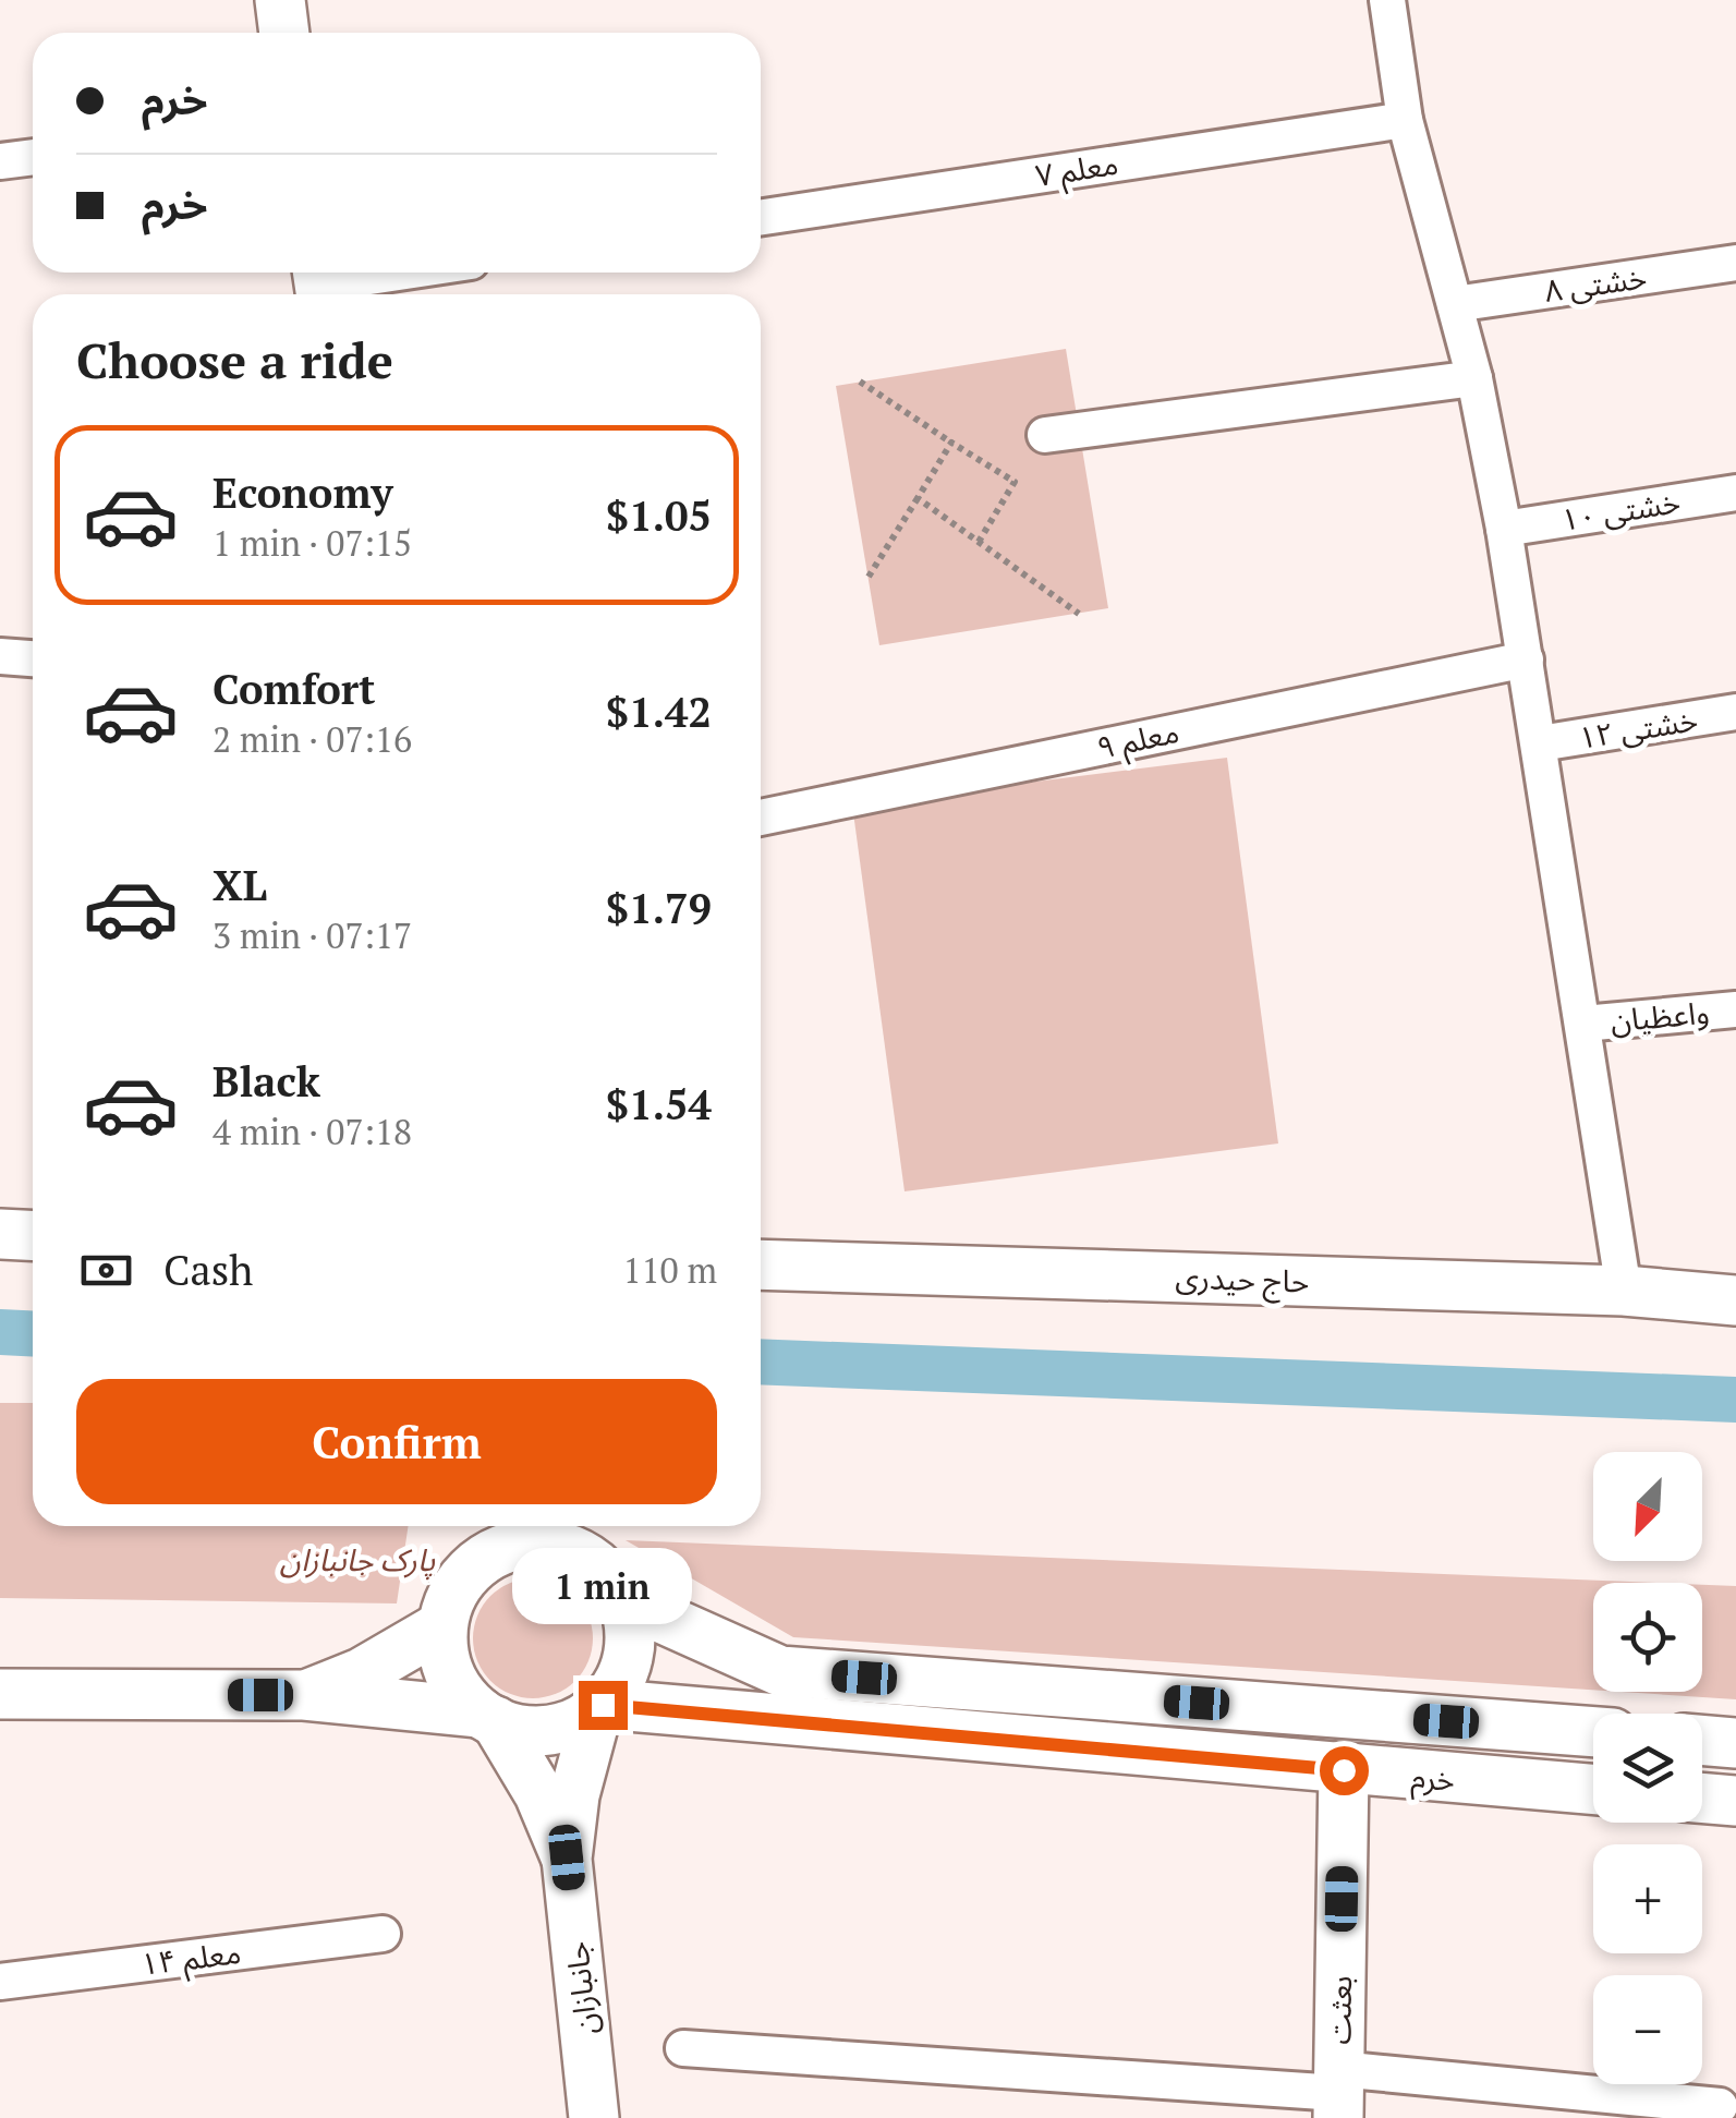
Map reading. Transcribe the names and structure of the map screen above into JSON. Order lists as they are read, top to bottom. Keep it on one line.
{"streets":{"street":["معلم ۷","خشتی ۸","خشتی ۱۰","خشتی ۱۲","معلم ۹","واعظیان","حاج حیدری","خرم","معلم ۱۴","جانبازان","بعثت"]},"crossings":[["خرم","بعثت"]],"parks":["پارک جانبازان"],"north":"bottom left","page":{"banner":["خرم","خرم"],"heading":"Choose a ride","list":[{"name":"Economy","note":"1 min · 07:15","value":"$1.05"},{"name":"Comfort","note":"2 min · 07:16","value":"$1.42"},{"name":"XL","note":"3 min · 07:17","value":"$1.79"},{"name":"Black","note":"4 min · 07:18","value":"$1.54"}],"pay":["Cash","110 m"],"buttons":"Confirm","map_buttons":["+","−"],"bubble":"1 min"}}
